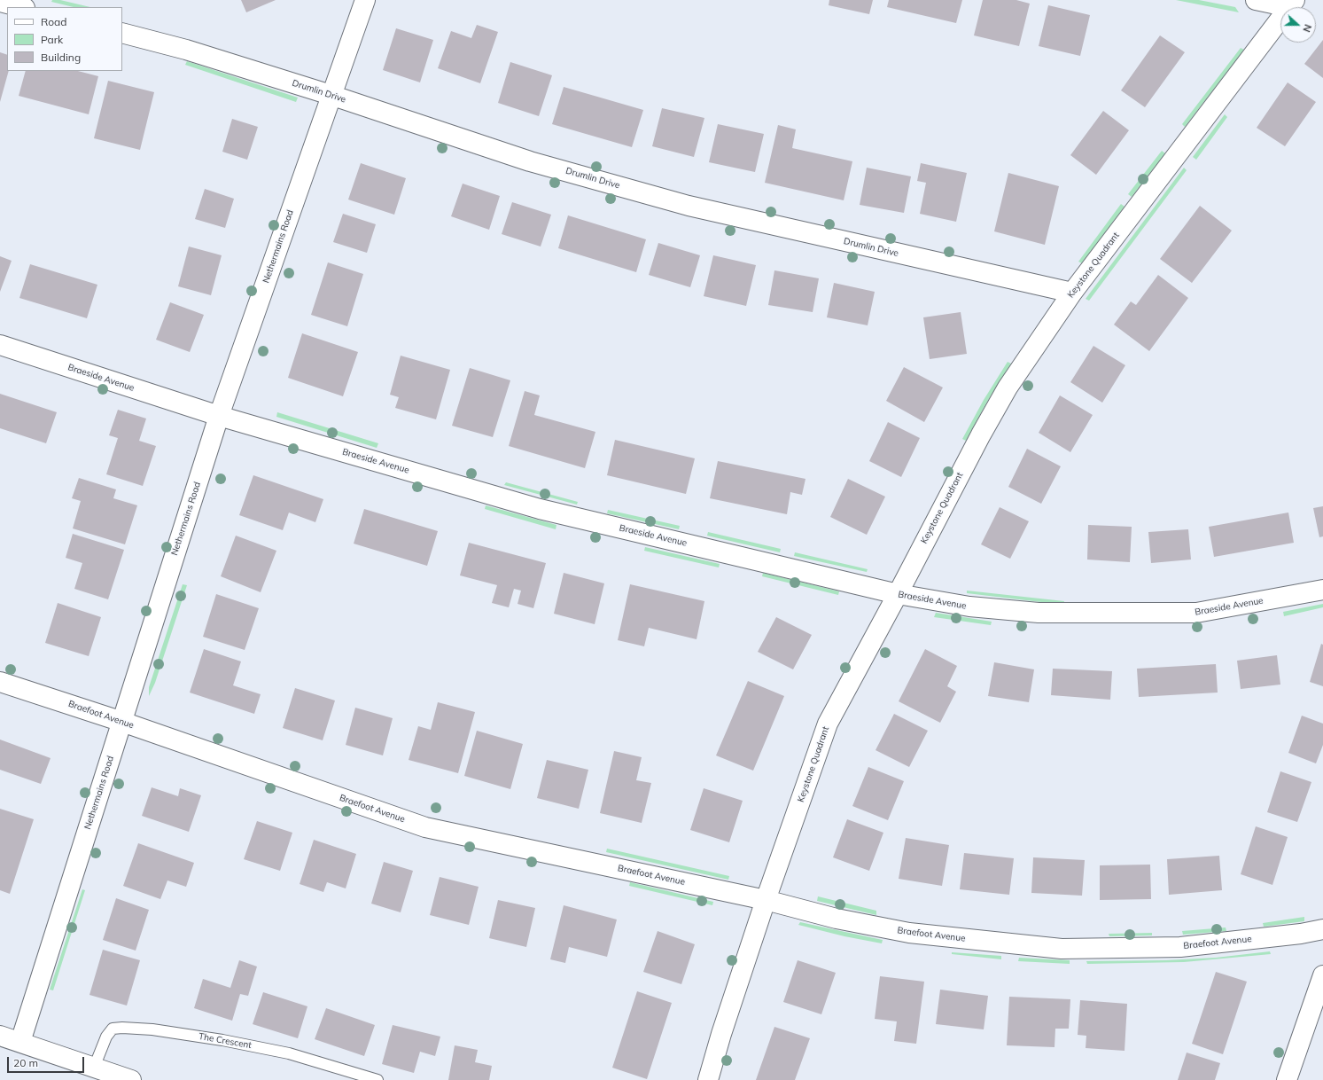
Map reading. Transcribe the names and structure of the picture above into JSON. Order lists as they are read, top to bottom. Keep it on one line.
{"streets":{"street":["Drumlin Drive","Nethermains Road","Keystone Quadrant","Braeside Avenue","Braefoot Avenue"],"lane":["The Crescent"]},"crossings":[["Drumlin Drive","Nethermains Road"],["Drumlin Drive","Keystone Quadrant"],["Nethermains Road","Braeside Avenue"],["Nethermains Road","Braefoot Avenue"],["Keystone Quadrant","Braeside Avenue"],["Keystone Quadrant","Braefoot Avenue"]],"legend":["Road","Park","Building"],"scale_bar":"20 m","north":"right"}
